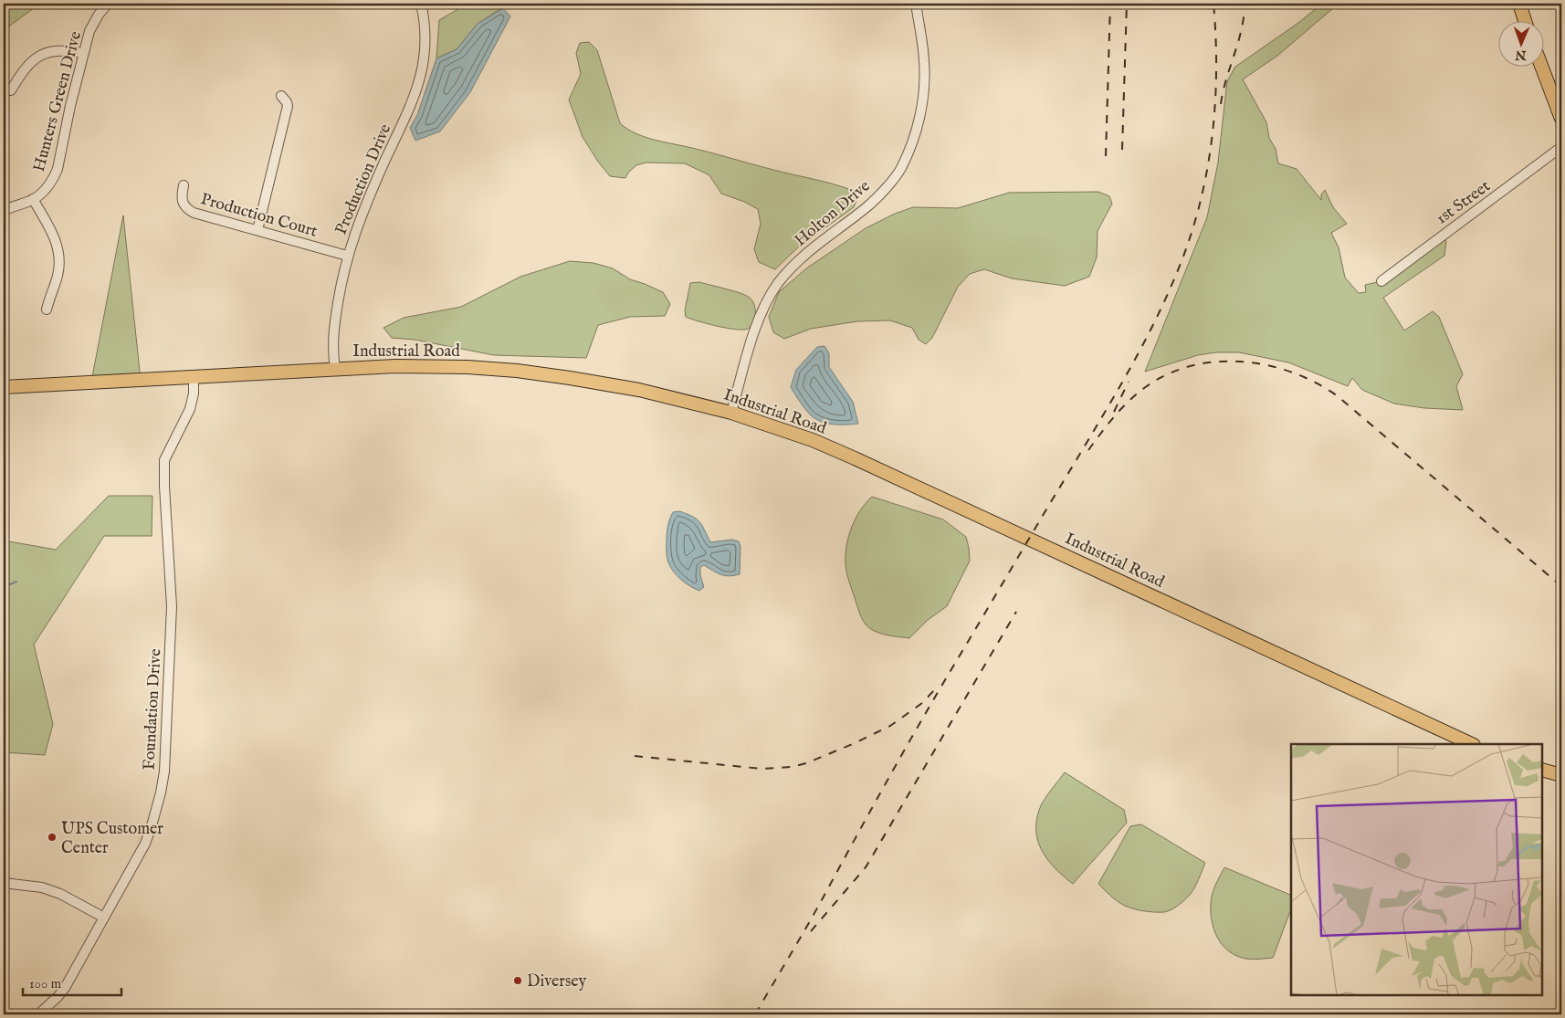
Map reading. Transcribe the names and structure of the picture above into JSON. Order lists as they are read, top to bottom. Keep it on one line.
{"streets":{"main road":["Industrial Road"],"street":["Hunters Green Drive","Production Drive","1st Street","Holton Drive","Production Court","Foundation Drive"]},"crossings":[["Production Drive","Production Court"],["Production Drive","Industrial Road"],["Holton Drive","Industrial Road"],["Industrial Road","Foundation Drive"]],"places":["UPS Customer Center","Diversey"],"scale_bar":"100 m","north":"bottom"}
